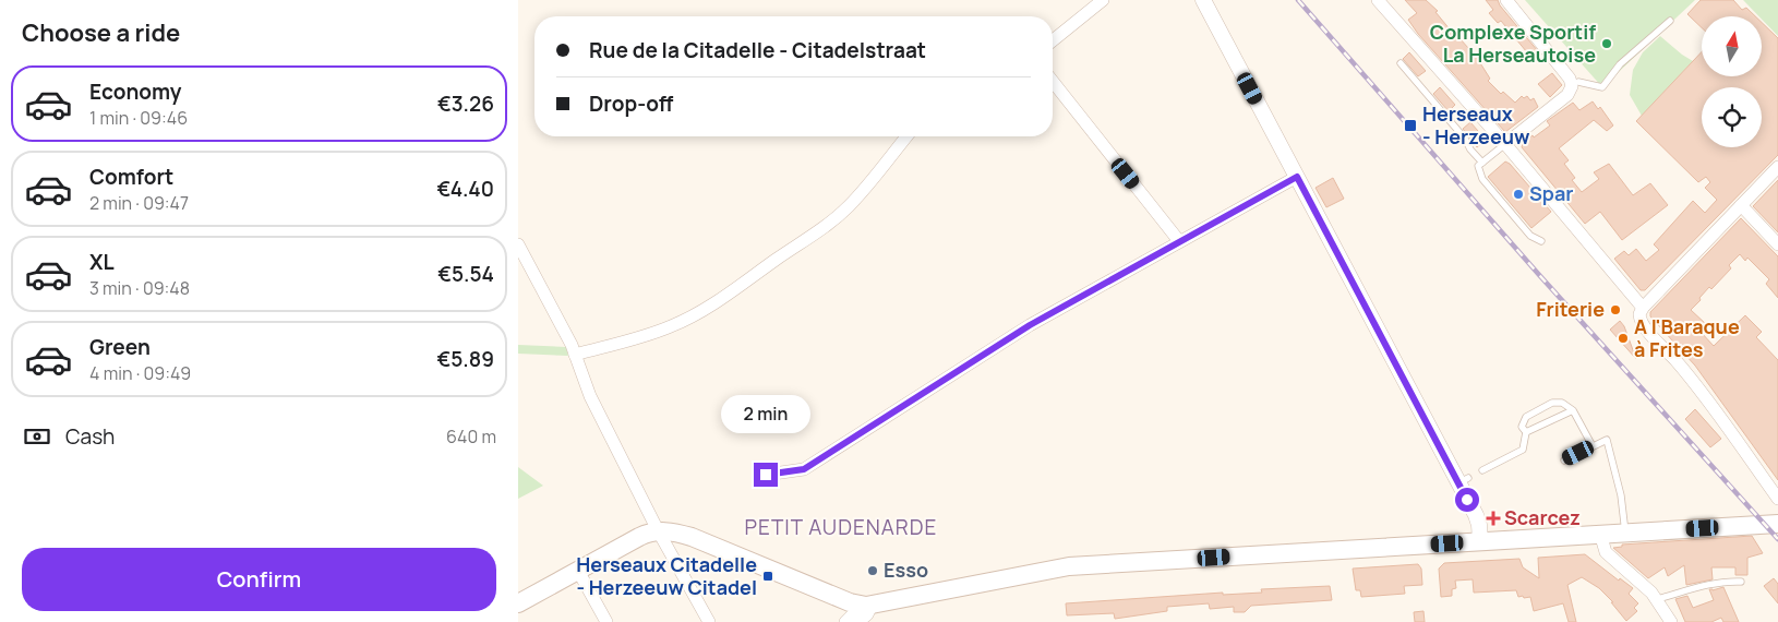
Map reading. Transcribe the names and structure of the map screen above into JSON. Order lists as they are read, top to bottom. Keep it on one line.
{"districts":["PETIT AUDENARDE"],"places":{"other":["Complexe Sportif La Herseautoise","Spar","Friterie","A l'Baraque à Frites","Esso"],"transit":["Herseaux - Herzeeuw","Herseaux Citadelle - Herzeeuw Citadel"],"health":["Scarcez"]},"north":"top","page":{"heading":"Choose a ride","banner":["Rue de la Citadelle - Citadelstraat","Drop-off"],"list":[{"name":"Economy","note":"1 min · 09:46","value":"€3.26"},{"name":"Comfort","note":"2 min · 09:47","value":"€4.40"},{"name":"XL","note":"3 min · 09:48","value":"€5.54"},{"name":"Green","note":"4 min · 09:49","value":"€5.89"}],"bubble":"2 min","pay":["Cash","640 m"],"buttons":"Confirm"}}
